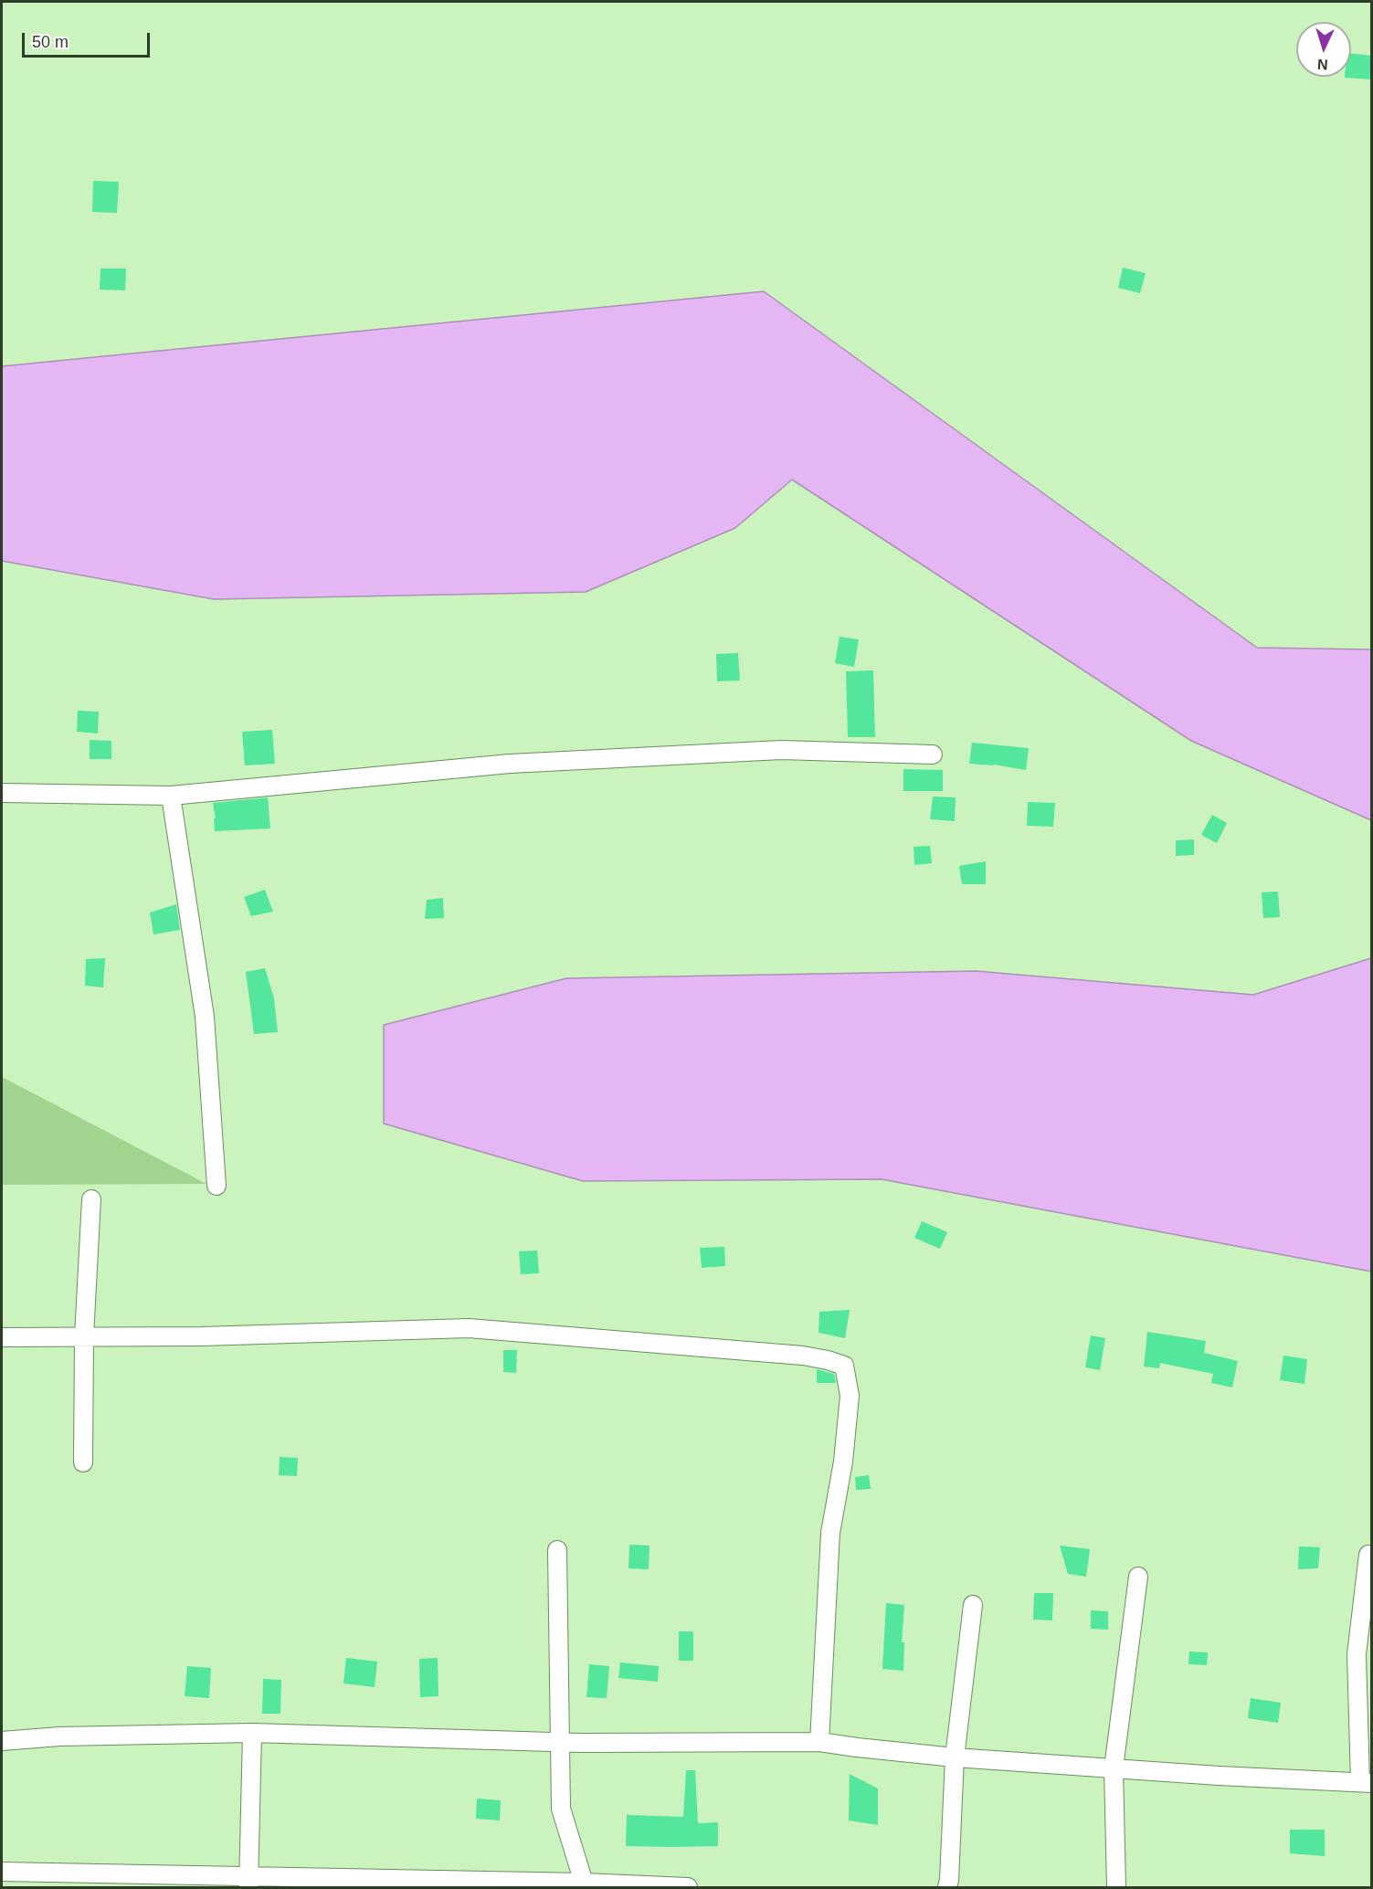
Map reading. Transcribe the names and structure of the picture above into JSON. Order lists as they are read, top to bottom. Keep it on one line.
{"scale_bar":"50 m","north":"bottom"}
